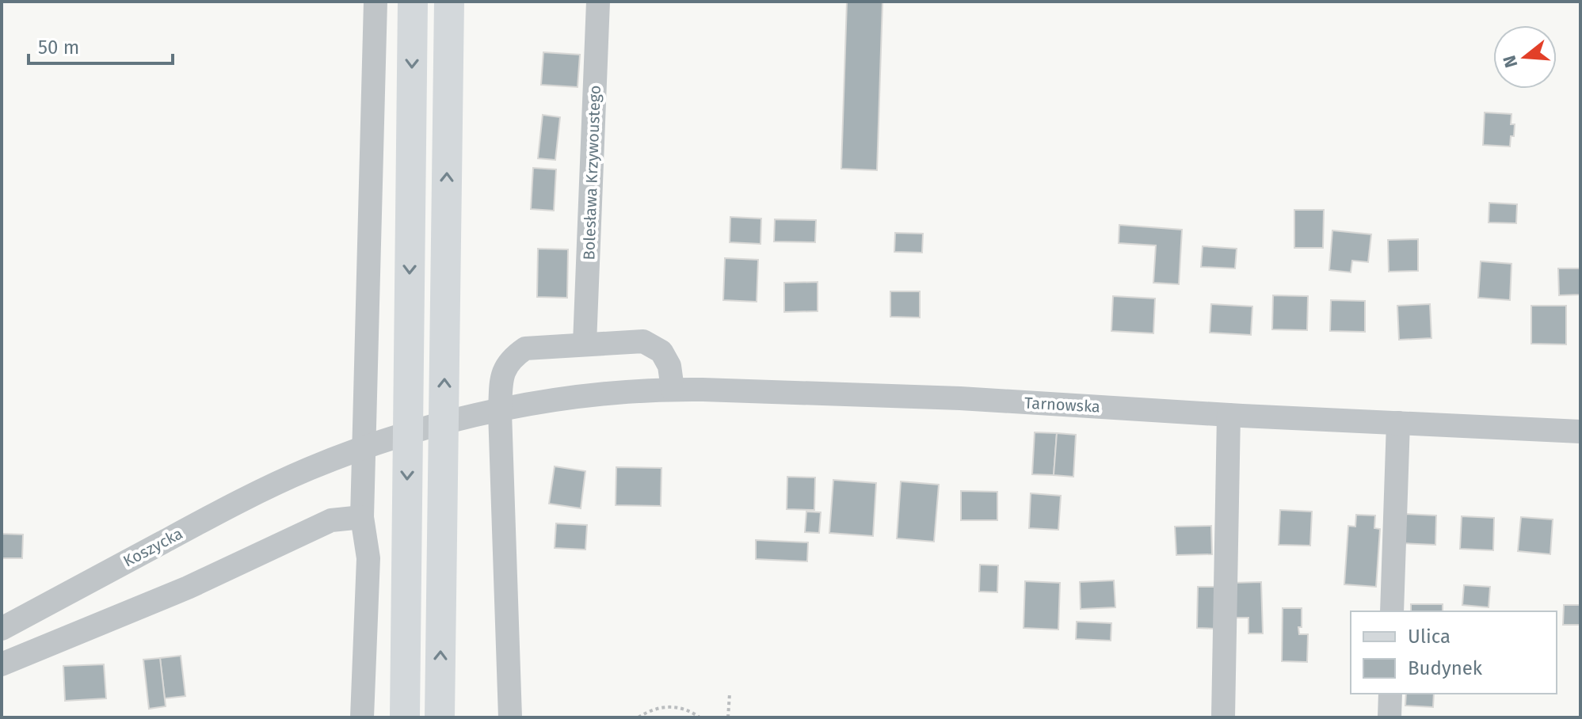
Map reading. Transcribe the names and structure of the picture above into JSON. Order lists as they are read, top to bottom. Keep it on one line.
{"streets":{"street":["Bolesława Krzywoustego","Tarnowska","Koszycka"]},"crossings":[["Tarnowska","Koszycka"]],"legend":["Ulica","Budynek"],"scale_bar":"50 m","north":"left"}
